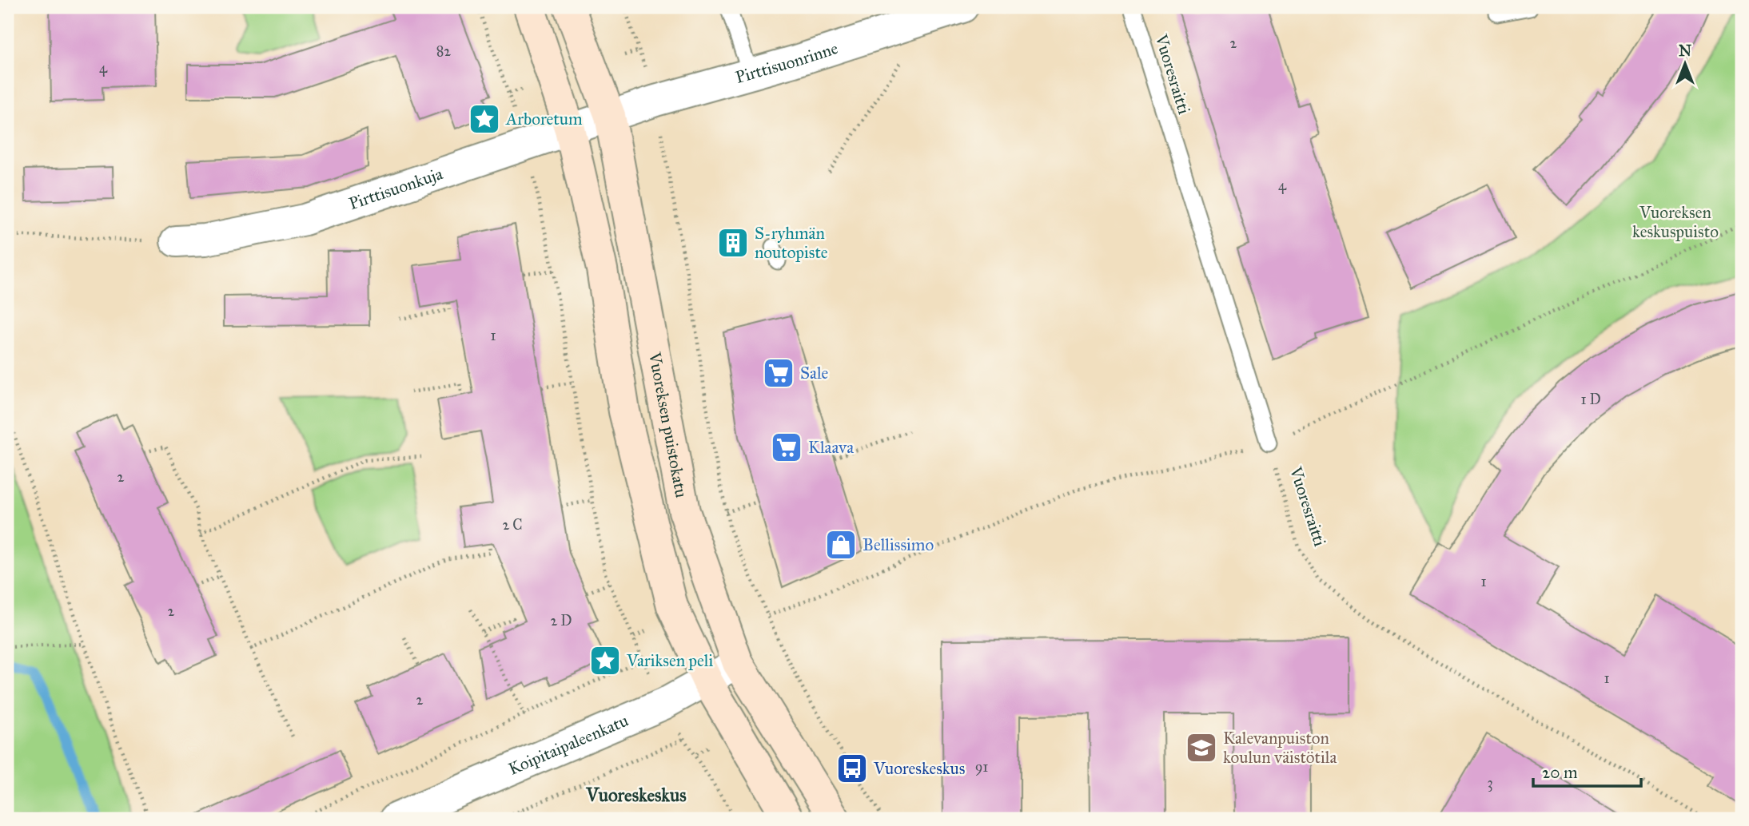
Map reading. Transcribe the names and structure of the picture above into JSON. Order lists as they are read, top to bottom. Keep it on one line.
{"streets":{"main road":["Vuoreksen puistokatu"],"street":["Pirttisuonrinne","Pirttisuonkuja","Koipitaipaleenkatu"],"lane":["Vuoresraitti"]},"crossings":[["Pirttisuonrinne","Pirttisuonkuja"],["Pirttisuonrinne","Vuoreksen puistokatu"],["Pirttisuonkuja","Vuoreksen puistokatu"],["Vuoreksen puistokatu","Koipitaipaleenkatu"]],"districts":["Vuoreskeskus"],"parks":["Vuoreksen keskuspuisto"],"places":{"place":["Arboretum","Variksen peli"],"building":["S-ryhmän noutopiste"],"supermarket":["Sale","Klaava"],"shop":["Bellissimo"],"school or university":["Kalevanpuiston koulun väistötila"],"bus stop":["Vuoreskeskus"]},"house_numbers":["2","82","4","4","1","1 D","2","2 C","1","2","2 D","1","2","91","3"],"scale_bar":"20 m","north":"top"}
